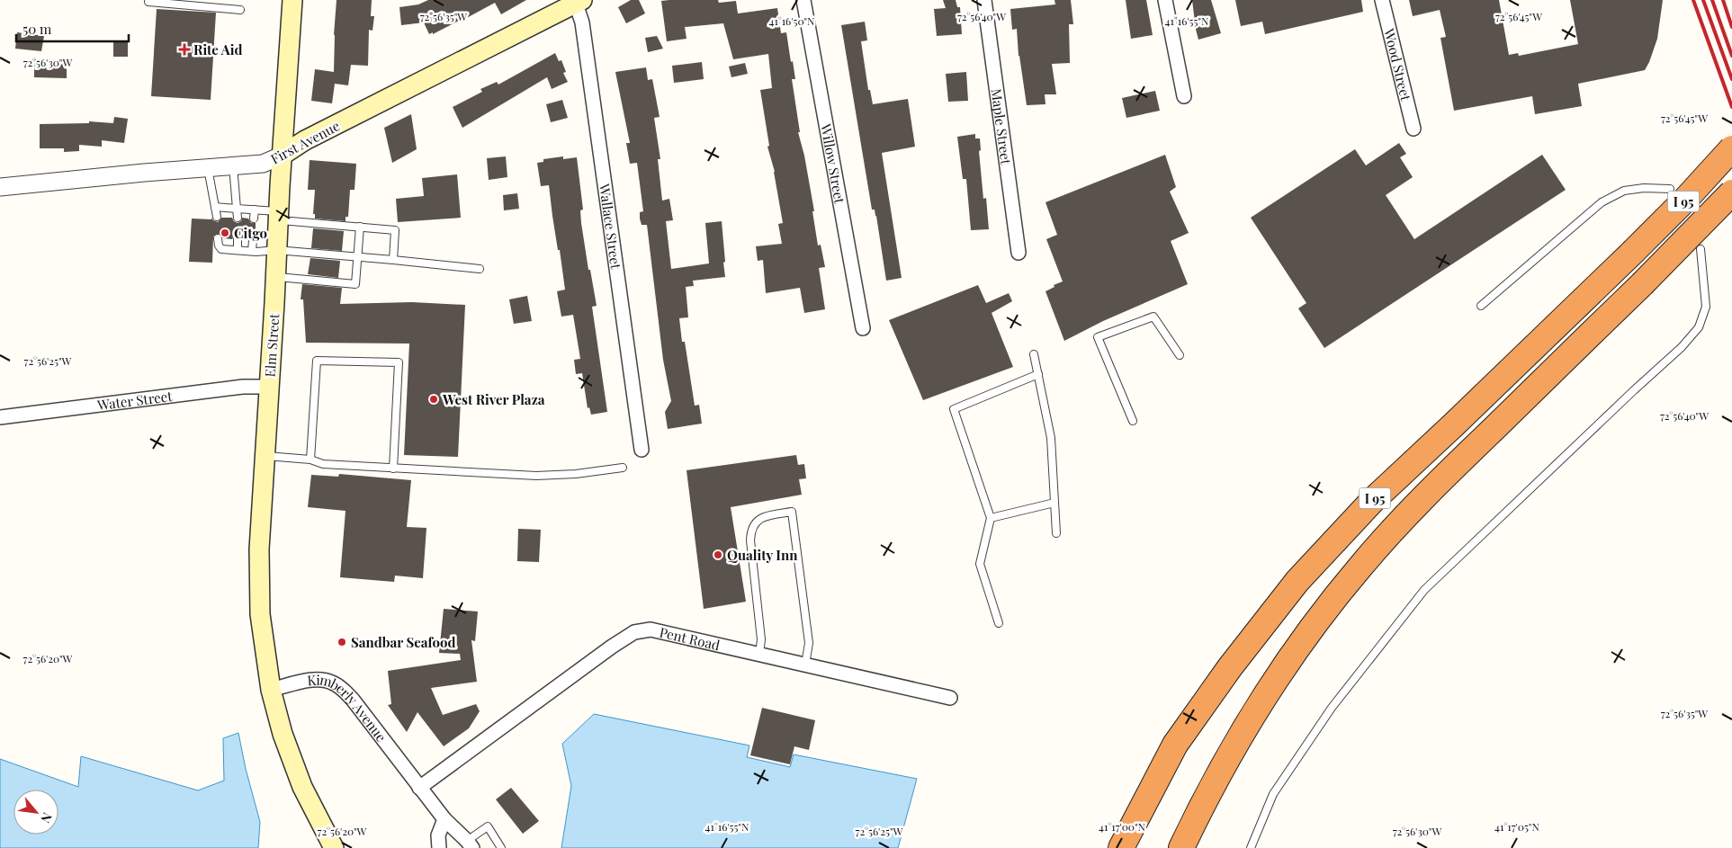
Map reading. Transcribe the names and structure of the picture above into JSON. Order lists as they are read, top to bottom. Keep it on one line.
{"streets":{"highway":["I 95"],"main road":["First Avenue","Elm Street"],"street":["Wood Street","Maple Street","Willow Street","Wallace Street","Water Street","Pent Road","Kimberly Avenue"]},"crossings":[["First Avenue","Wallace Street"],["First Avenue","Elm Street"],["Elm Street","Water Street"],["Elm Street","Kimberly Avenue"],["Pent Road","Kimberly Avenue"]],"places":{"health":["Rite Aid"],"other":["Citgo","West River Plaza","Quality Inn","Sandbar Seafood"]},"scale_bar":"50 m","north":"bottom right","coordinates":["72°56'35\"W","72°56'40\"W","72°56'45\"W","41°16'50\"N","41°16'55\"N","72°56'30\"W","72°56'25\"W","72°56'20\"W","41°17'00\"N","41°17'05\"N"]}
